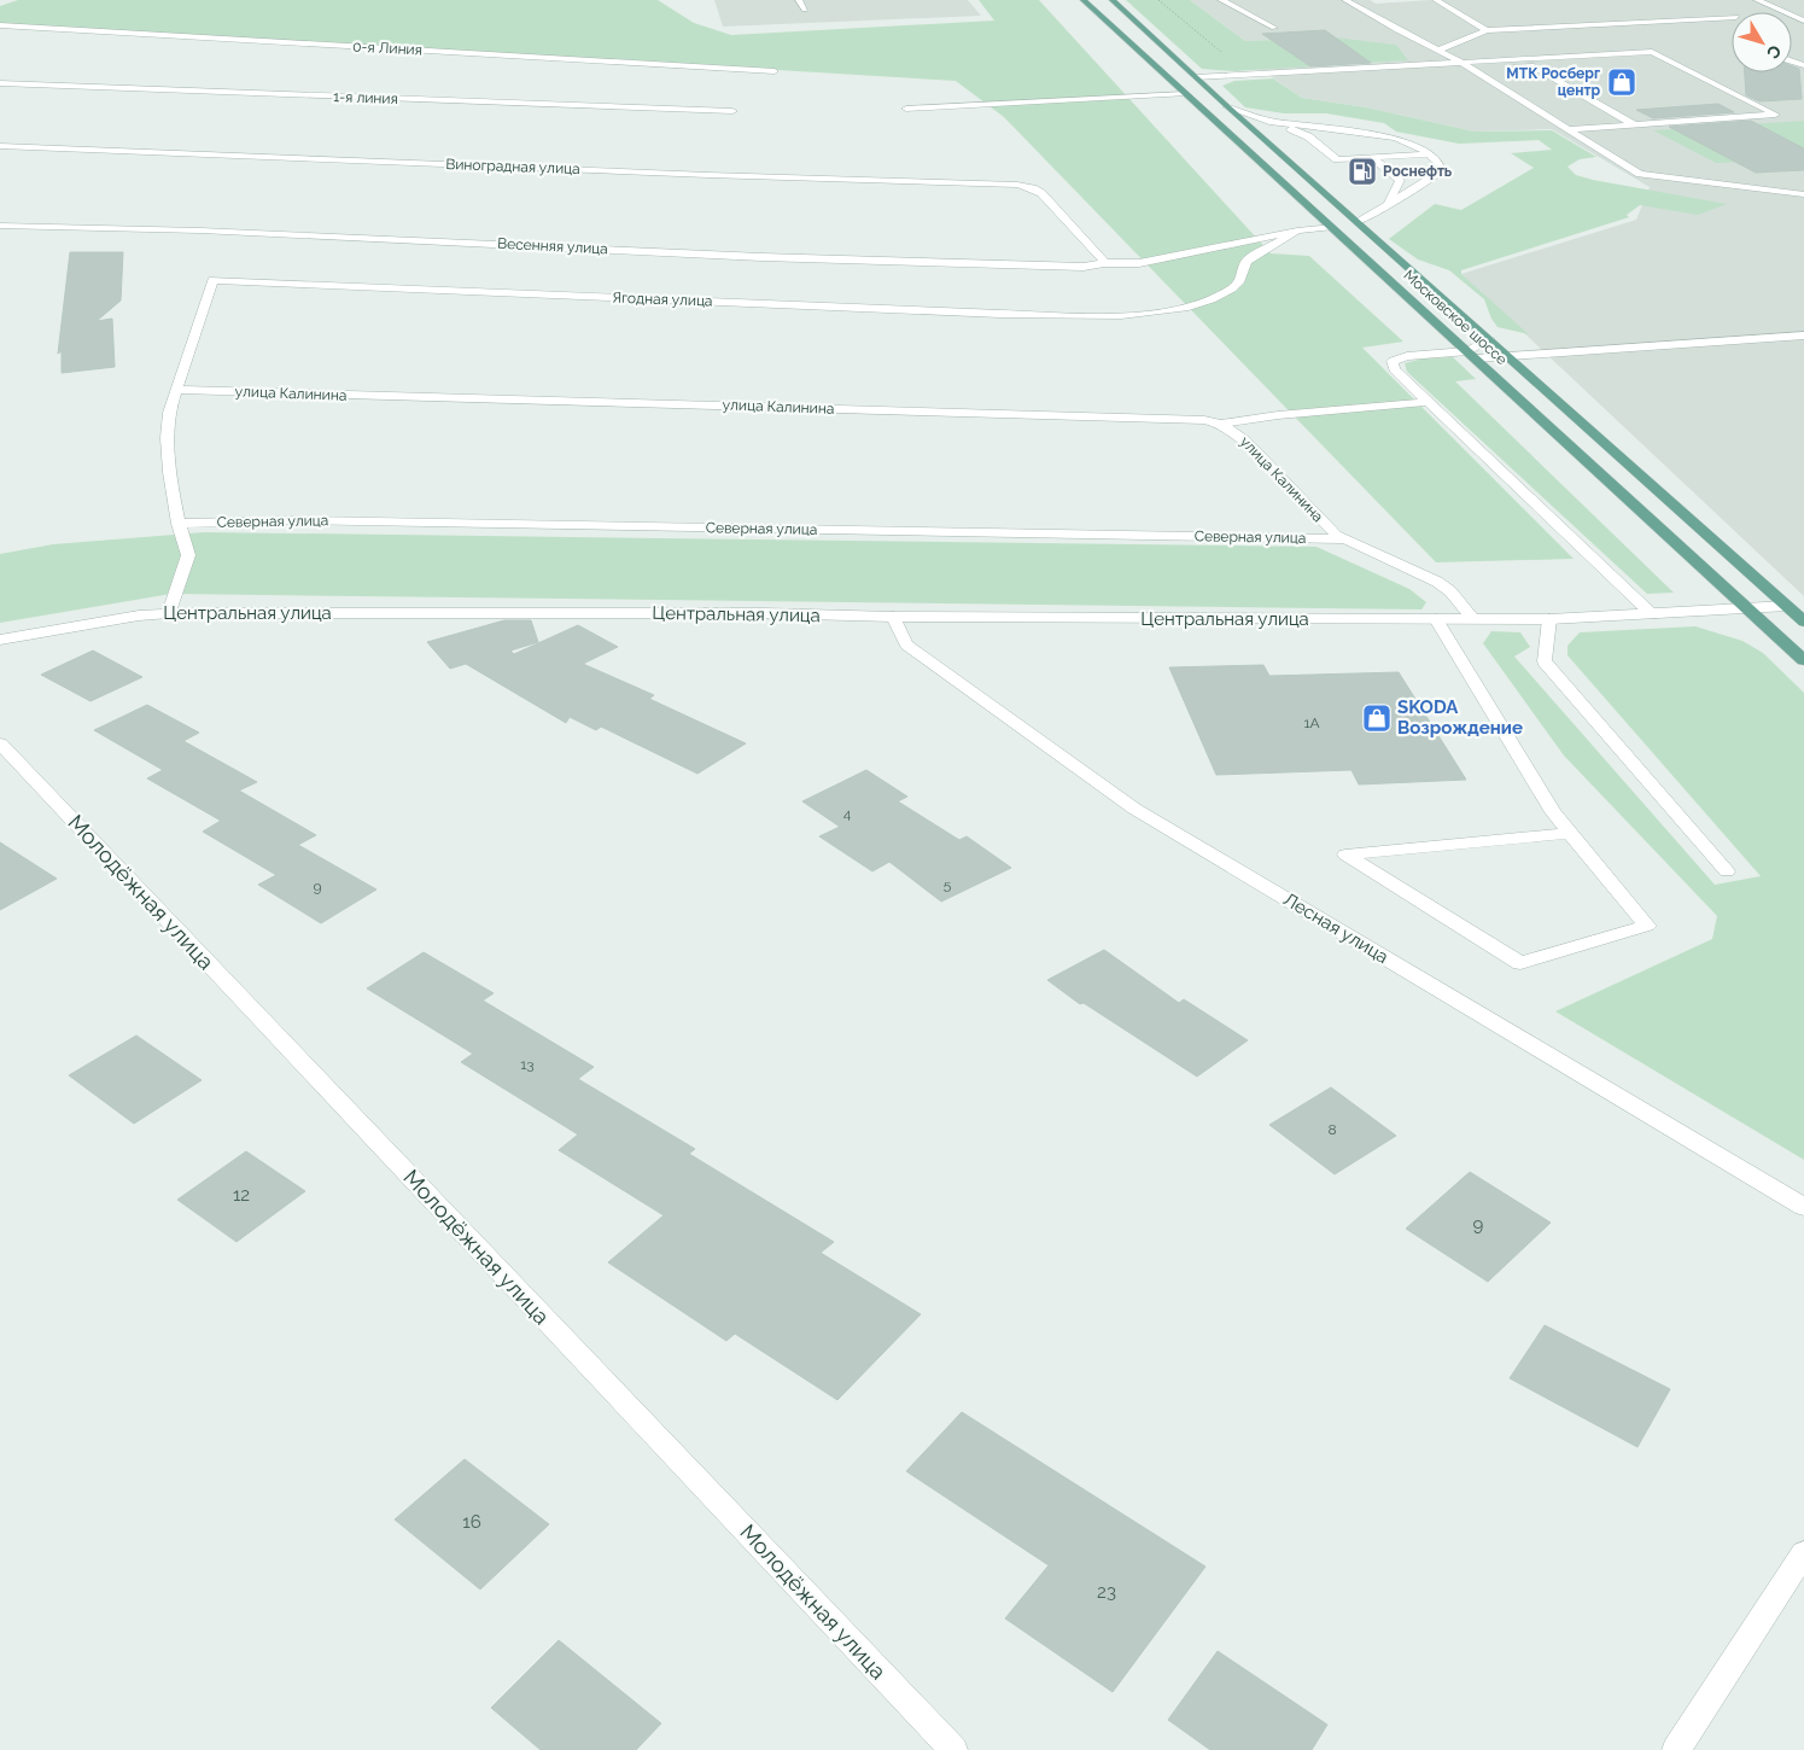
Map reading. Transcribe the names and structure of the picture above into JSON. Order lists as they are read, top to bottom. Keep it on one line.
{"streets":{"main road":["Московское шоссе"],"street":["0-я Линия","1-я линия","Виноградная улица","Весенняя улица","Ягодная улица","улица Калинина","Северная улица","Центральная улица","Молодёжная улица","Лесная улица"]},"crossings":[["Виноградная улица","Весенняя улица"],["Весенняя улица","Ягодная улица"],["Весенняя улица","Московское шоссе"],["Ягодная улица","улица Калинина"],["Московское шоссе","Центральная улица"],["улица Калинина","Северная улица"],["Центральная улица","Лесная улица"]],"places":{"shop":["МТК Росберг центр","SKODA Возрождение"],"fuel station":["Роснефть"]},"house_numbers":["1А","4","5","9","13","8","12","9","16","23"],"north":"bottom right"}
